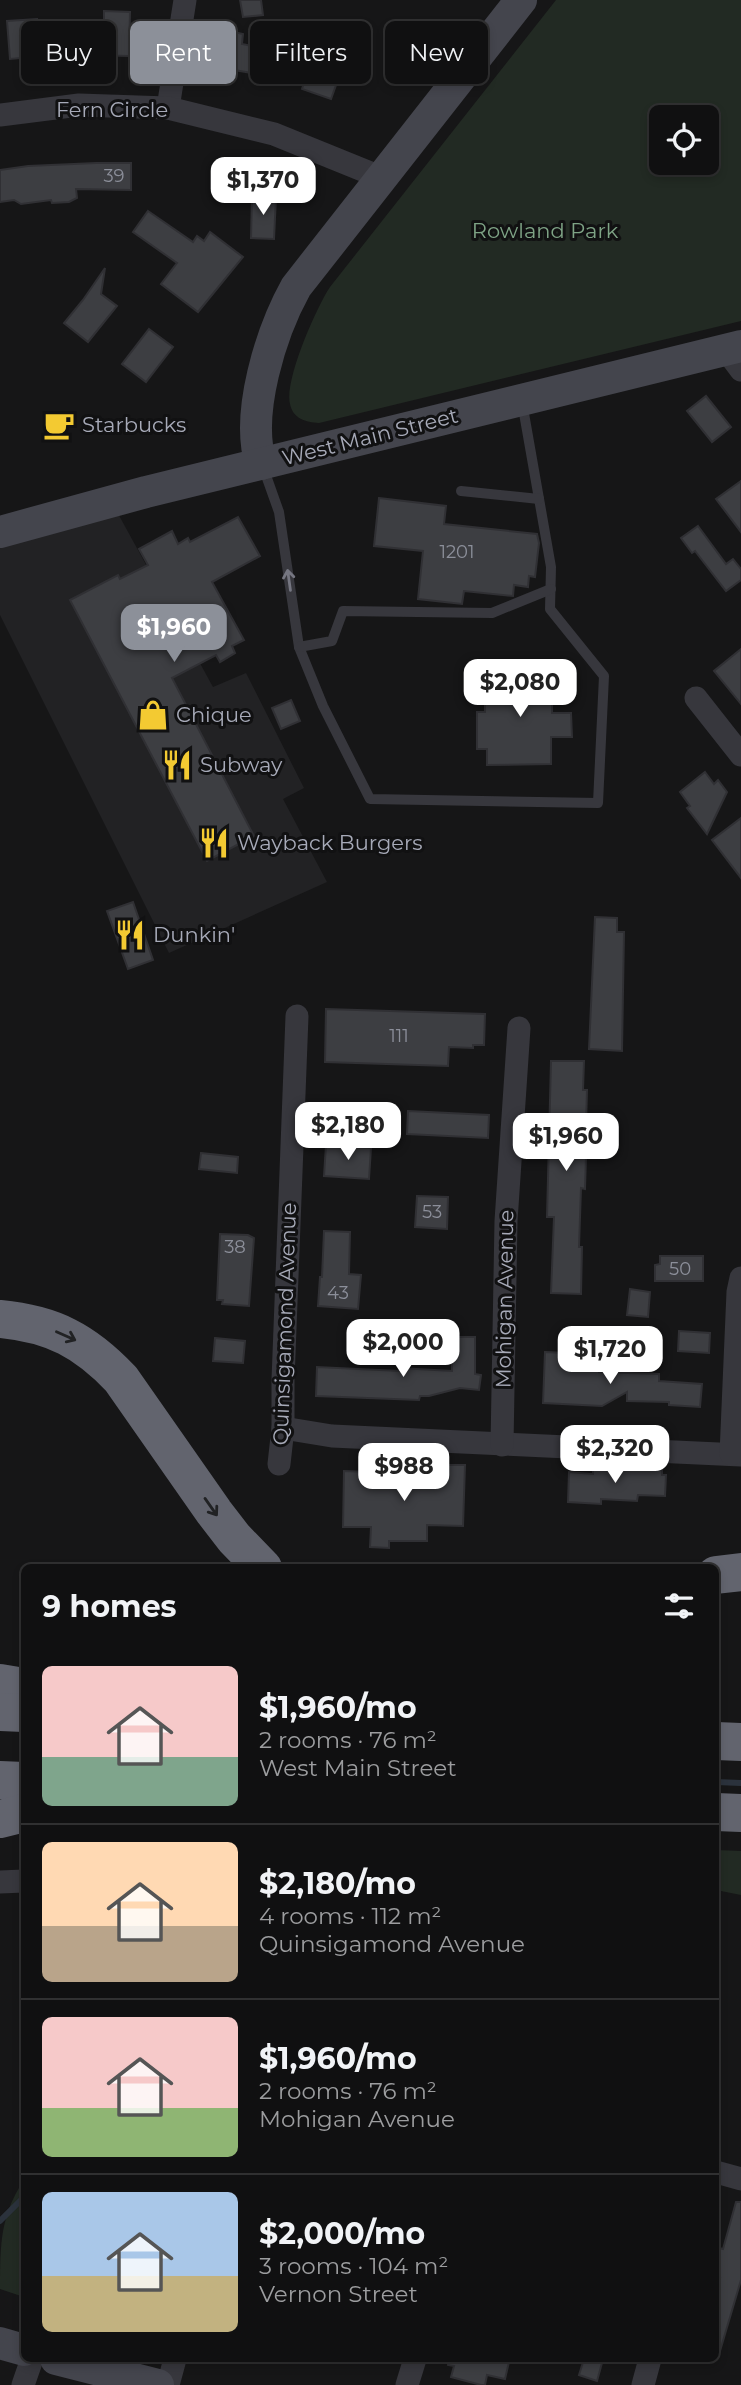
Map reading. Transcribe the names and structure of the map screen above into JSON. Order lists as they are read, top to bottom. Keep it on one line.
{"streets":{"main road":["West Main Street"],"street":["Fern Circle","Mohigan Avenue","Quinsigamond Avenue"]},"parks":["Rowland Park"],"places":{"cafe":["Starbucks"],"shop":["Chique"],"restaurant":["Subway","Wayback Burgers","Dunkin'"]},"house_numbers":["39","1201","111","53","38","50","43"],"page":{"chip":["Buy","Rent","Filters","New"],"price":["$1,370","$1,960","$2,080","$2,180","$1,960","$2,000","$1,720","$2,320","$988"],"heading":"9 homes","list":[{"name":"$1,960/mo","note":"2 rooms · 76 m² · West Main Street"},{"name":"$2,180/mo","note":"4 rooms · 112 m² · Quinsigamond Avenue"},{"name":"$1,960/mo","note":"2 rooms · 76 m² · Mohigan Avenue"},{"name":"$2,000/mo","note":"3 rooms · 104 m² · Vernon Street"}]}}
